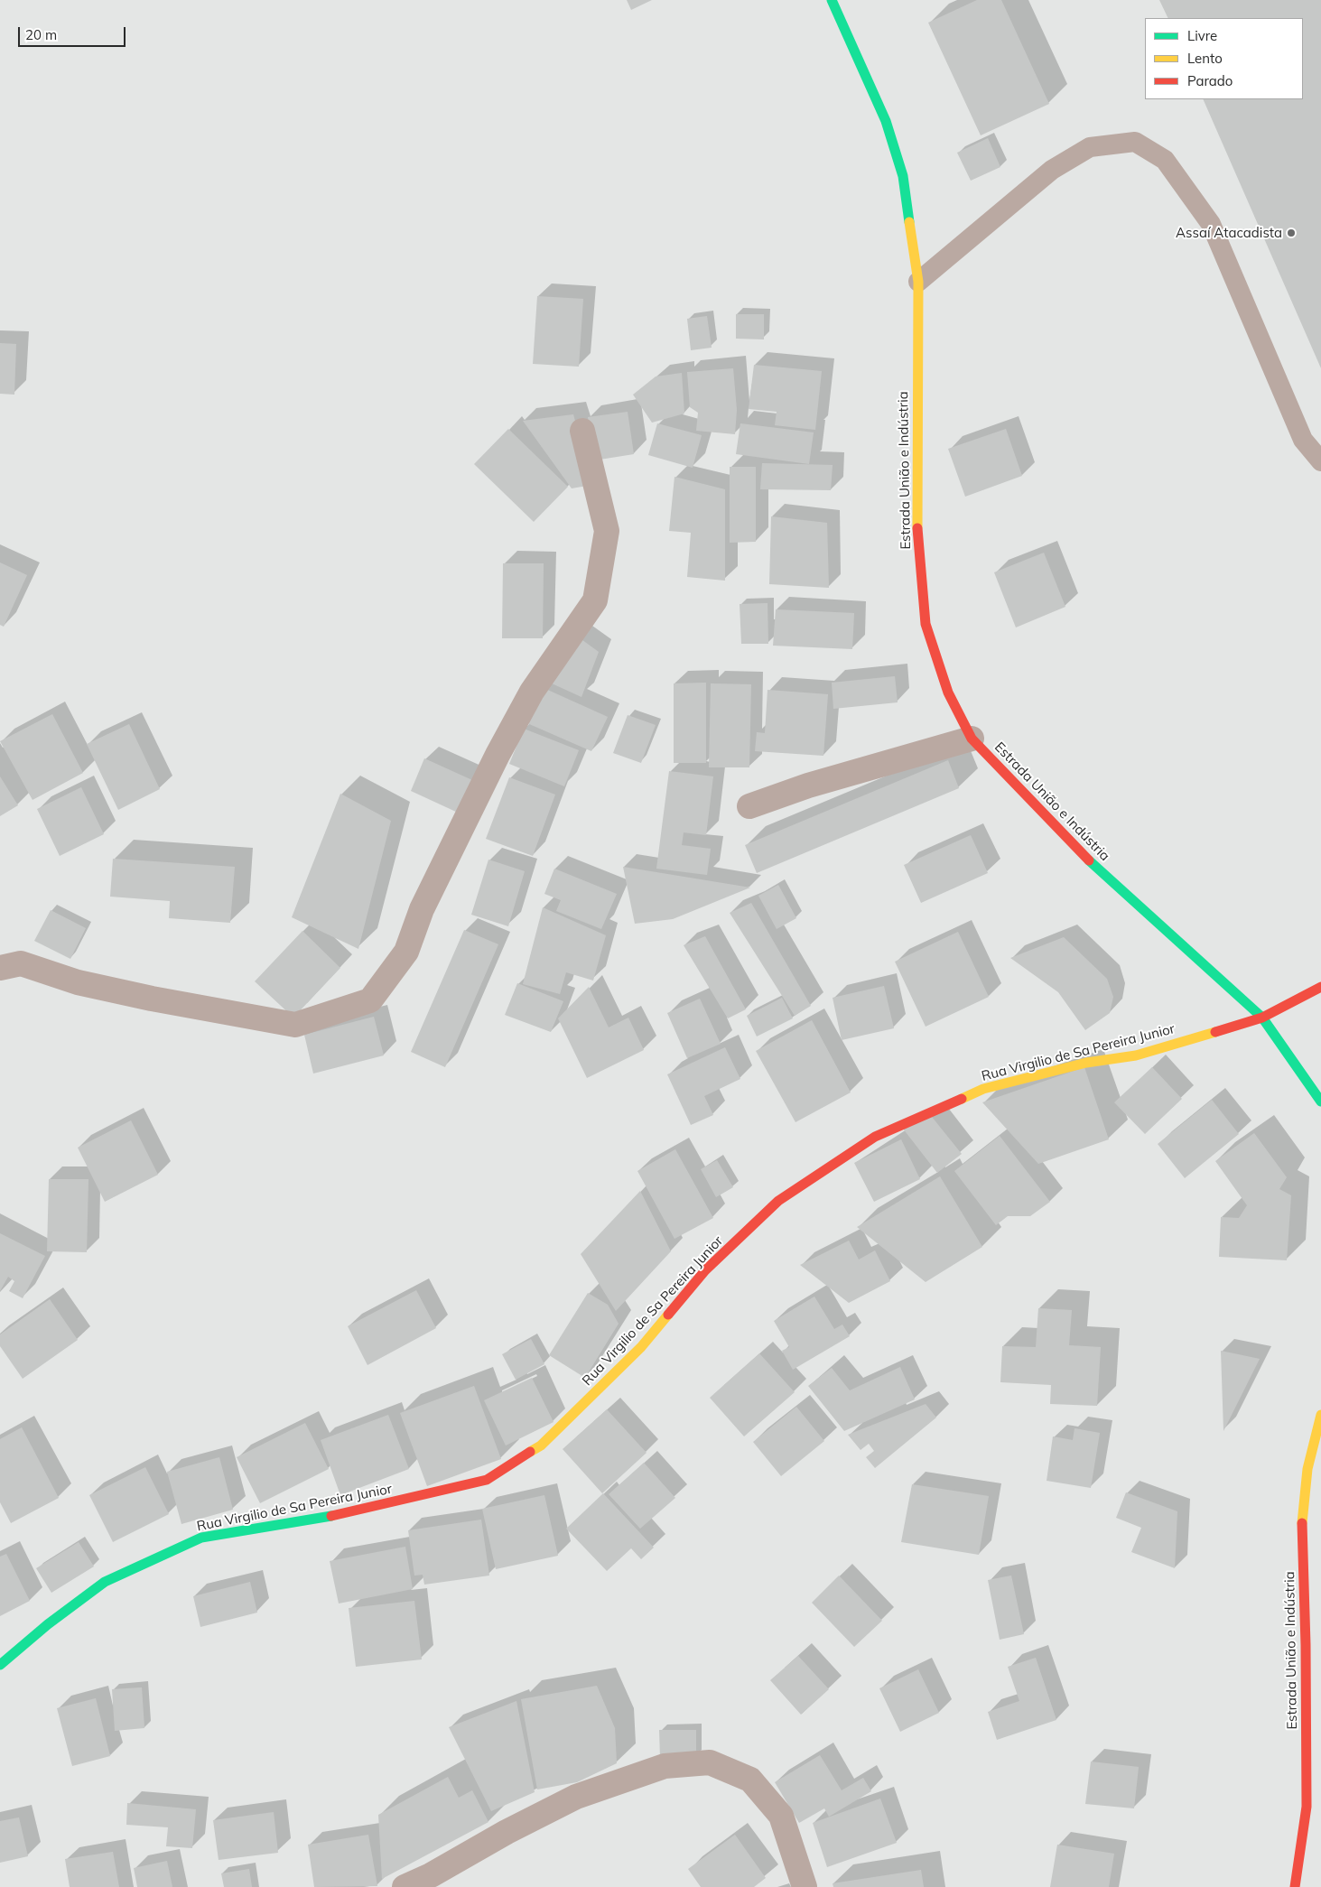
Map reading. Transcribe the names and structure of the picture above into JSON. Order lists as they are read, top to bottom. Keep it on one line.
{"streets":{"main road":["Estrada União e Indústria","Rua Virgilio de Sa Pereira Junior"]},"crossings":[["Estrada União e Indústria","Rua Virgilio de Sa Pereira Junior"]],"places":["Assaí Atacadista"],"legend":["Livre","Lento","Parado"],"scale_bar":"20 m"}
